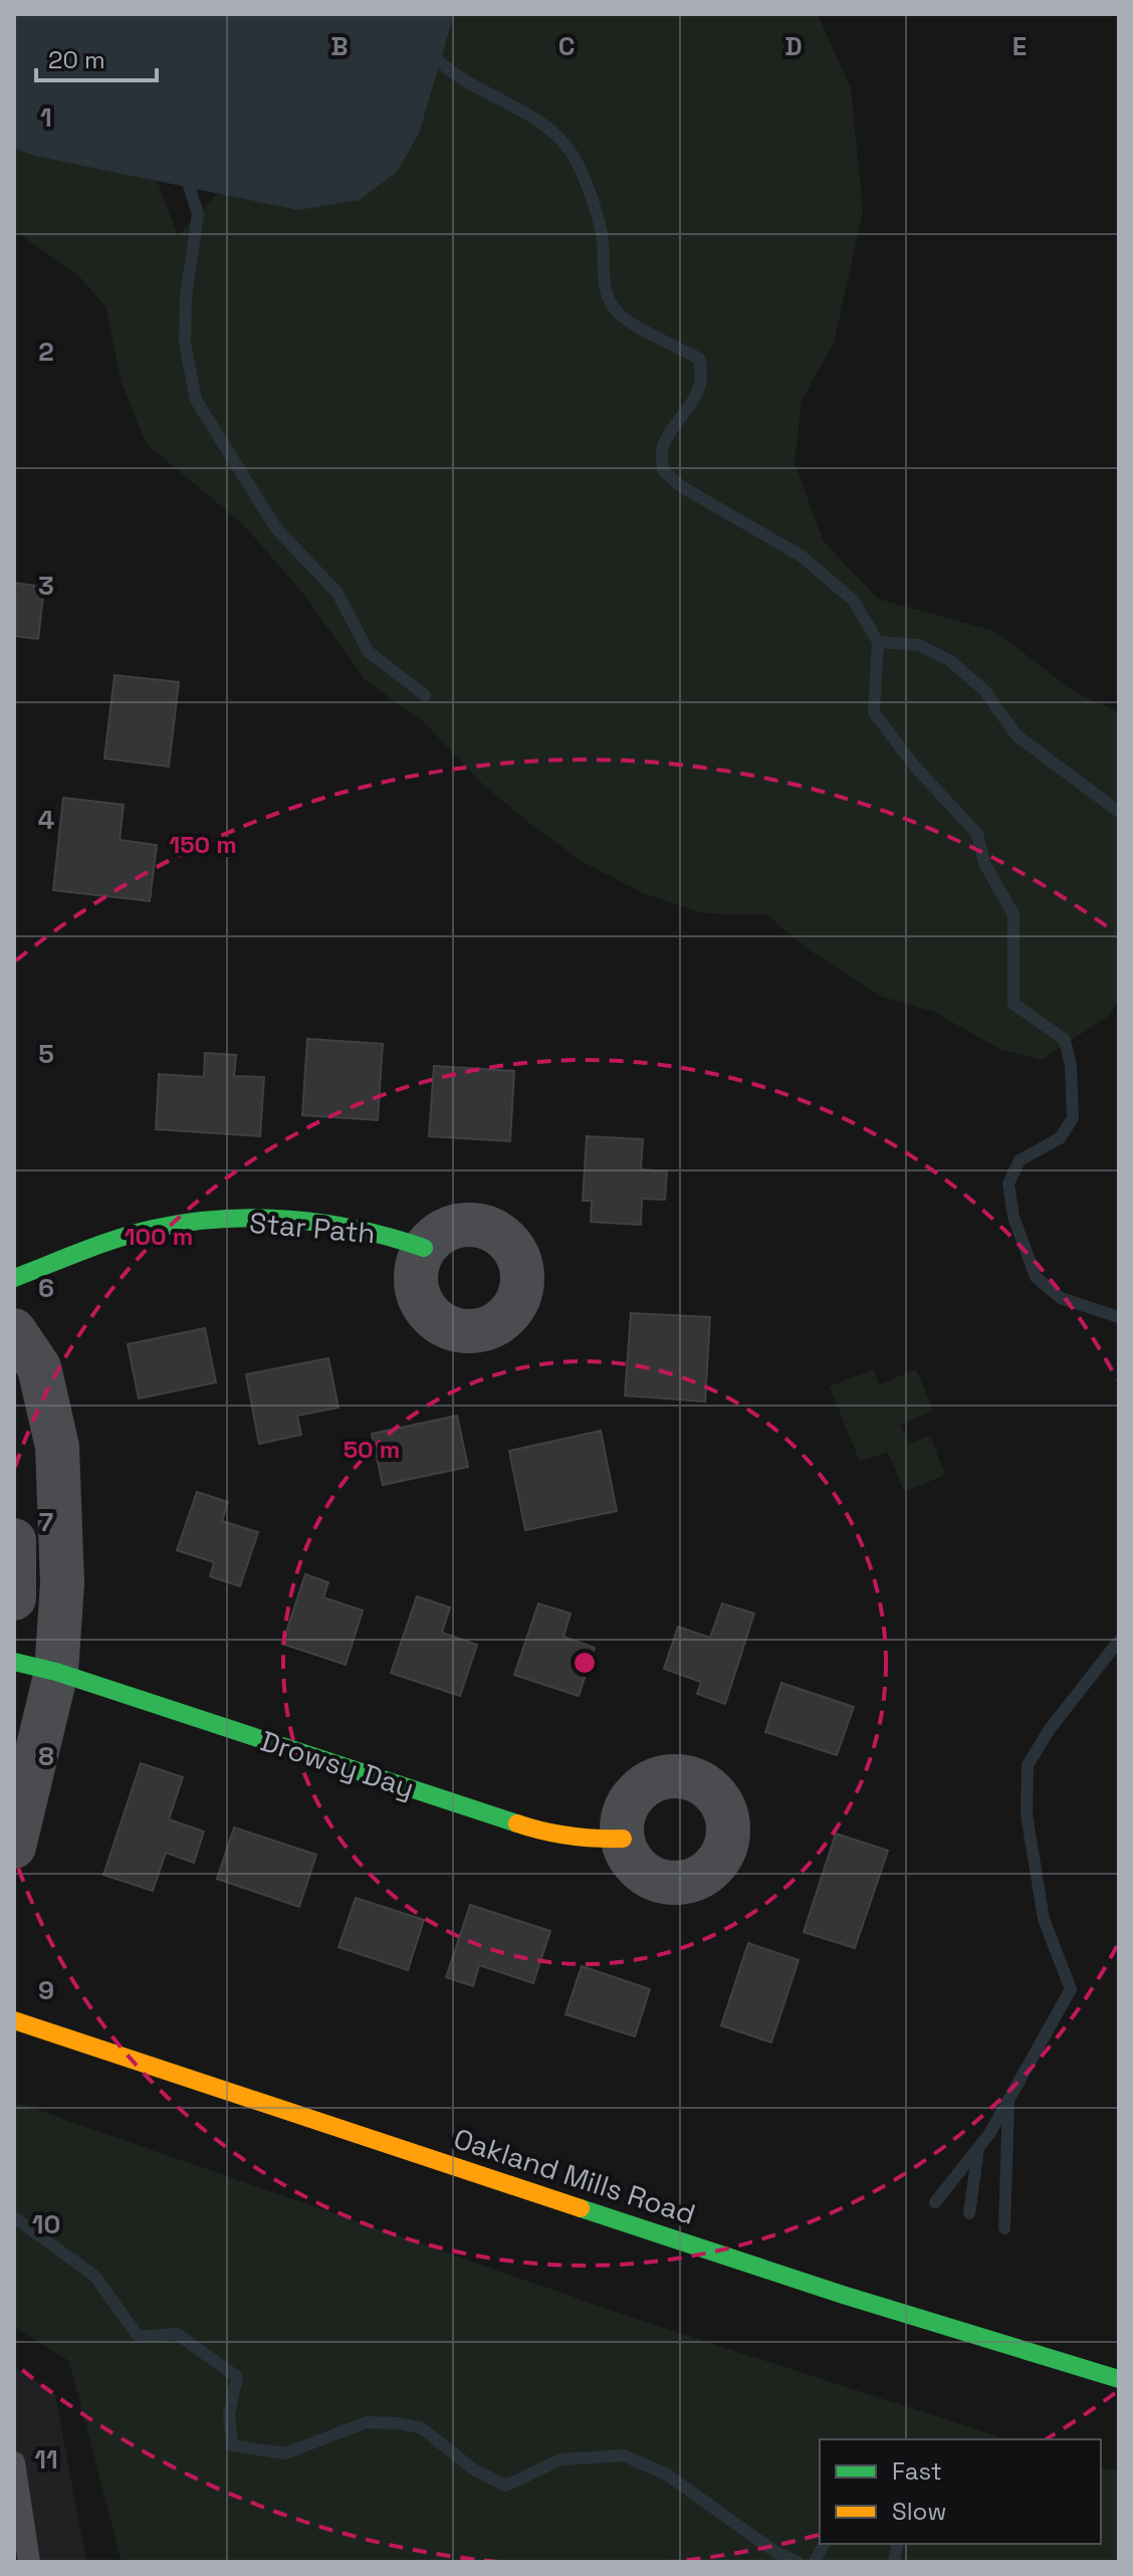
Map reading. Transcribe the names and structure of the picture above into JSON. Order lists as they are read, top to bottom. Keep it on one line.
{"streets":{"street":["Star Path","Drowsy Day","Oakland Mills Road"]},"legend":["Fast","Slow"],"scale_bar":"20 m","grid":{"columns":["B","C","D","E"],"rows":["1","2","3","4","5","6","7","8","9","10","11"]},"rings":["150 m","100 m","50 m"]}
